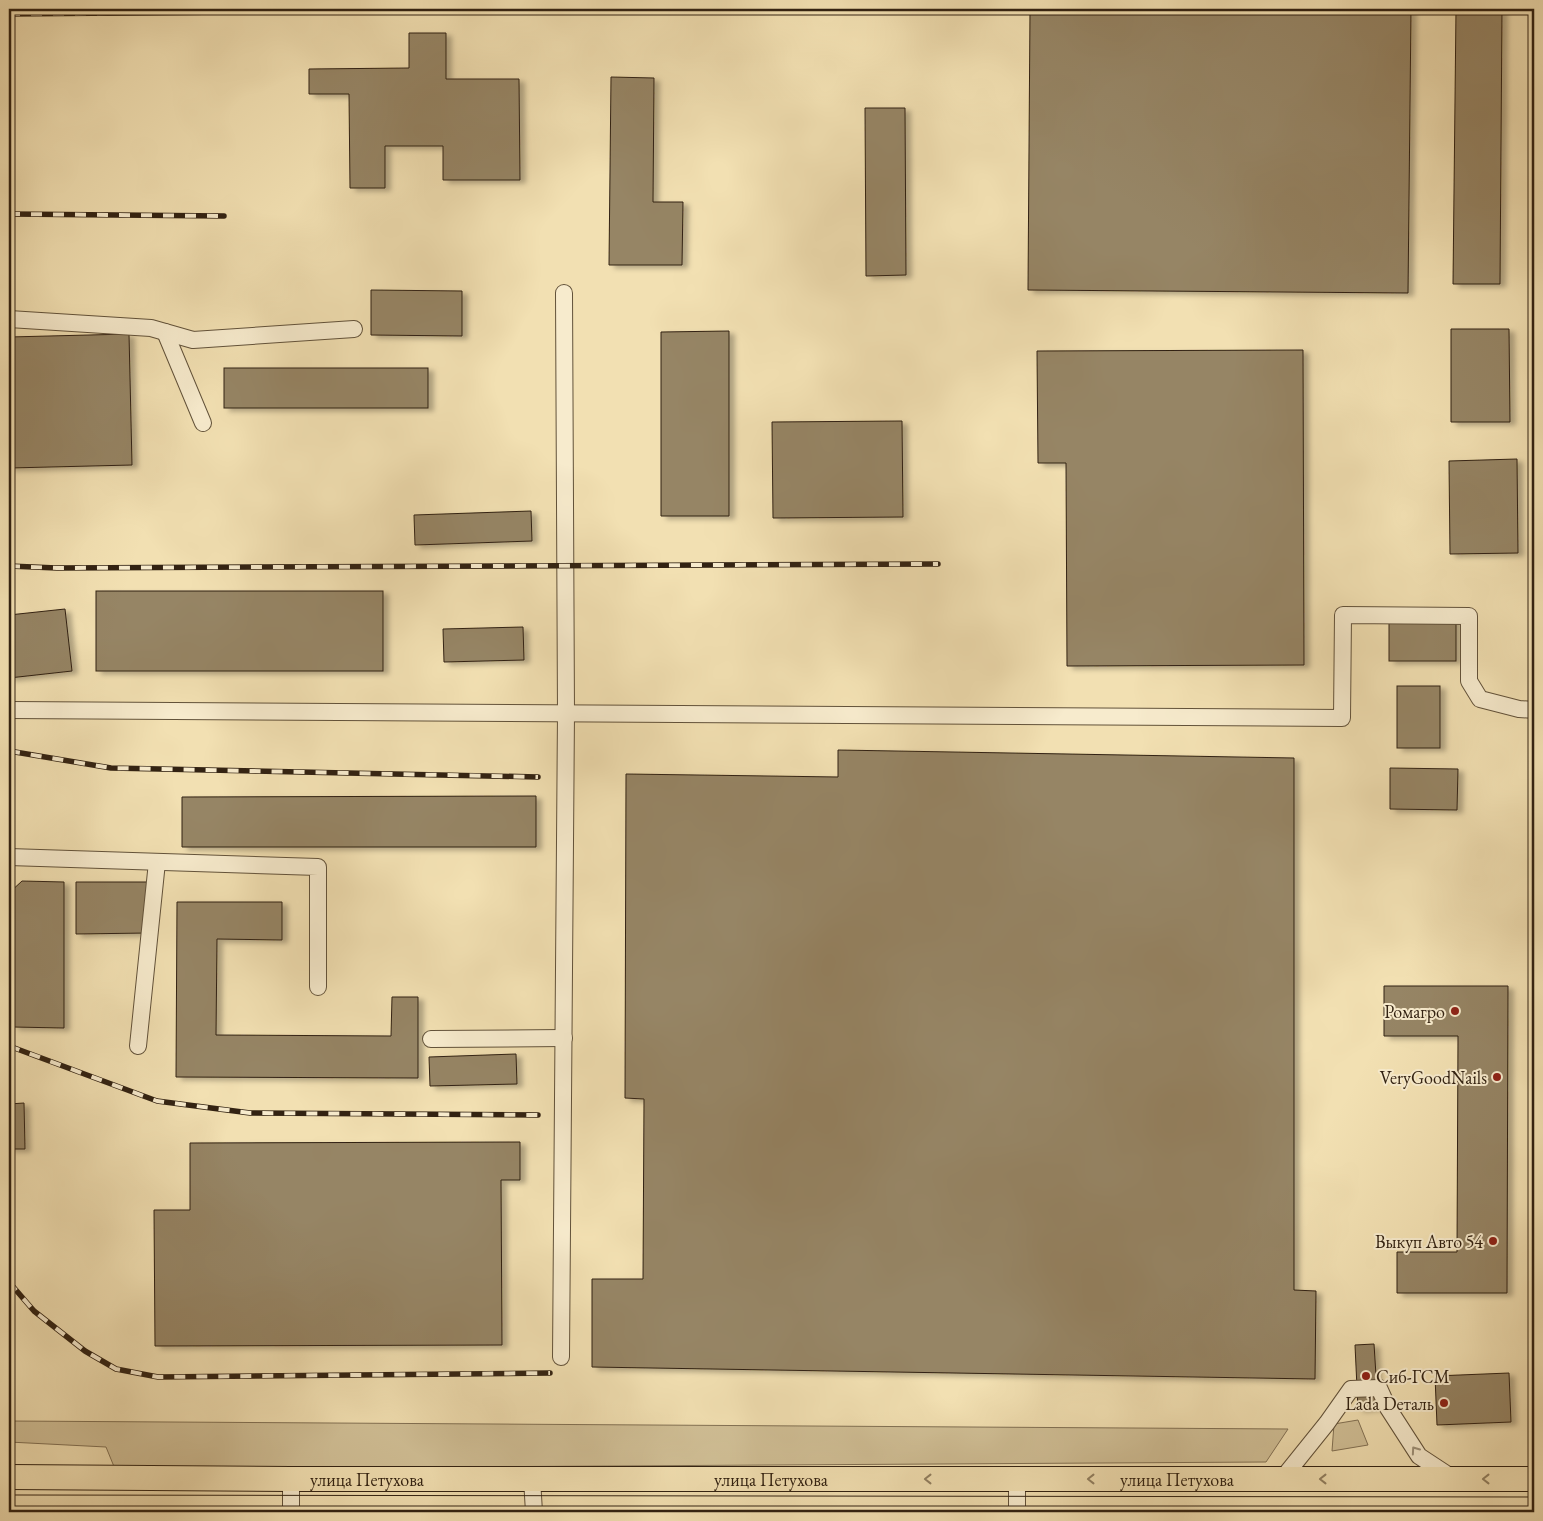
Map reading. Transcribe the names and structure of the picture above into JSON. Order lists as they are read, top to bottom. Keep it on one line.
{"streets":{"highway":["улица Петухова"]},"one_way":["улица Петухова"],"places":["Ромагро","VeryGoodNails","Выкуп Авто 54","Сиб-ГСМ","Lada Dеталь"]}
